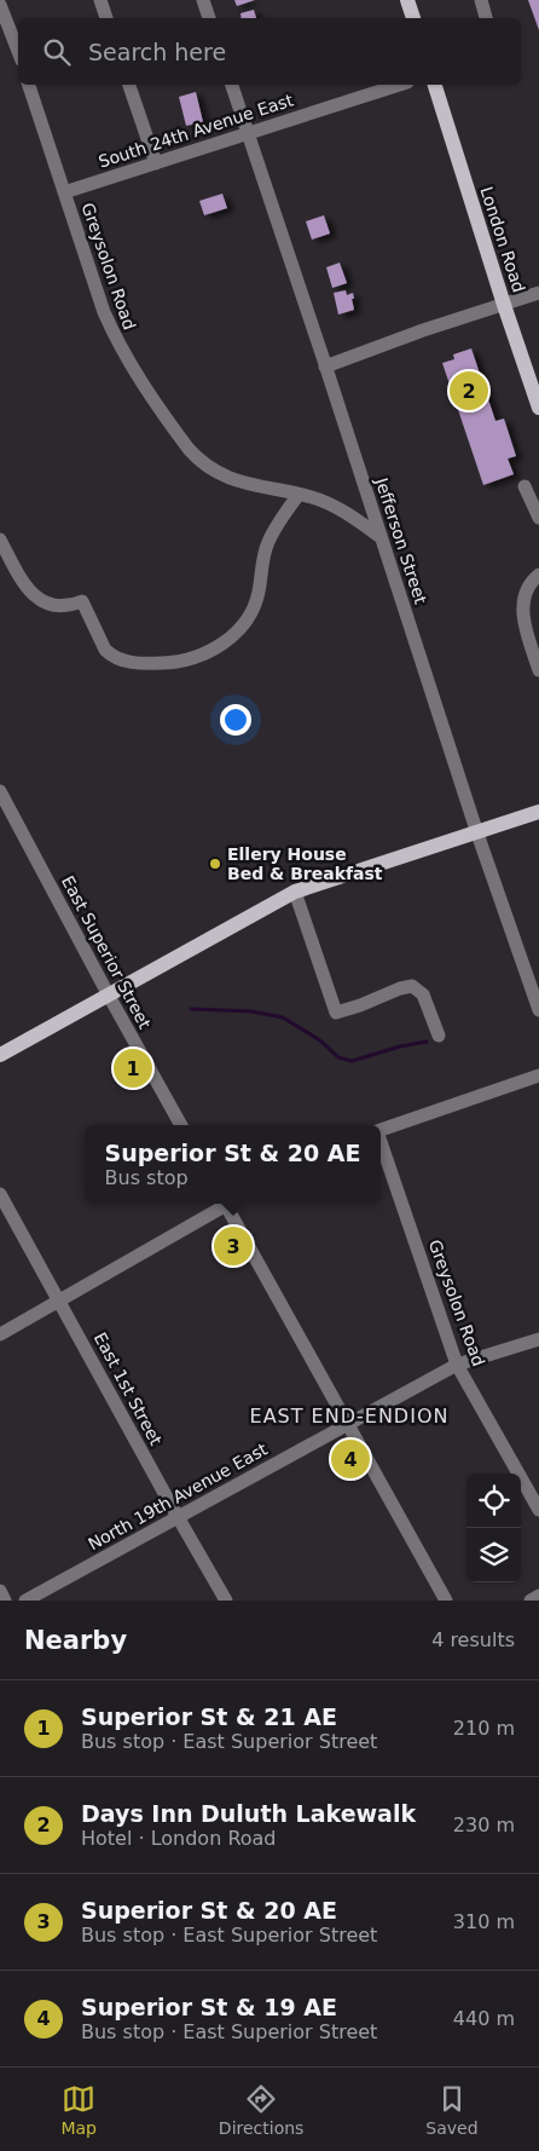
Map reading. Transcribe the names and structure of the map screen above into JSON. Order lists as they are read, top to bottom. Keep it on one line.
{"streets":{"main road":["London Road"],"street":["South 24th Avenue East","Greysolon Road","Jefferson Street","East Superior Street","East 1st Street","North 19th Avenue East"]},"crossings":[["South 24th Avenue East","Greysolon Road"],["South 24th Avenue East","Jefferson Street"],["Greysolon Road","Jefferson Street"],["Greysolon Road","North 19th Avenue East"],["East 1st Street","North 19th Avenue East"]],"districts":["EAST END-ENDION"],"places":["Ellery House Bed & Breakfast"],"page":{"search":"Search here","pins":["2","1","3","4"],"popup":["Superior St & 20 AE","Bus stop"],"heading":["Nearby","4 results"],"list":[{"mark":"1","name":"Superior St & 21 AE","note":"Bus stop · East Superior Street","value":"210 m"},{"mark":"2","name":"Days Inn Duluth Lakewalk","note":"Hotel · London Road","value":"230 m"},{"mark":"3","name":"Superior St & 20 AE","note":"Bus stop · East Superior Street","value":"310 m"},{"mark":"4","name":"Superior St & 19 AE","note":"Bus stop · East Superior Street","value":"440 m"}],"nav":["Map","Directions","Saved"]}}
